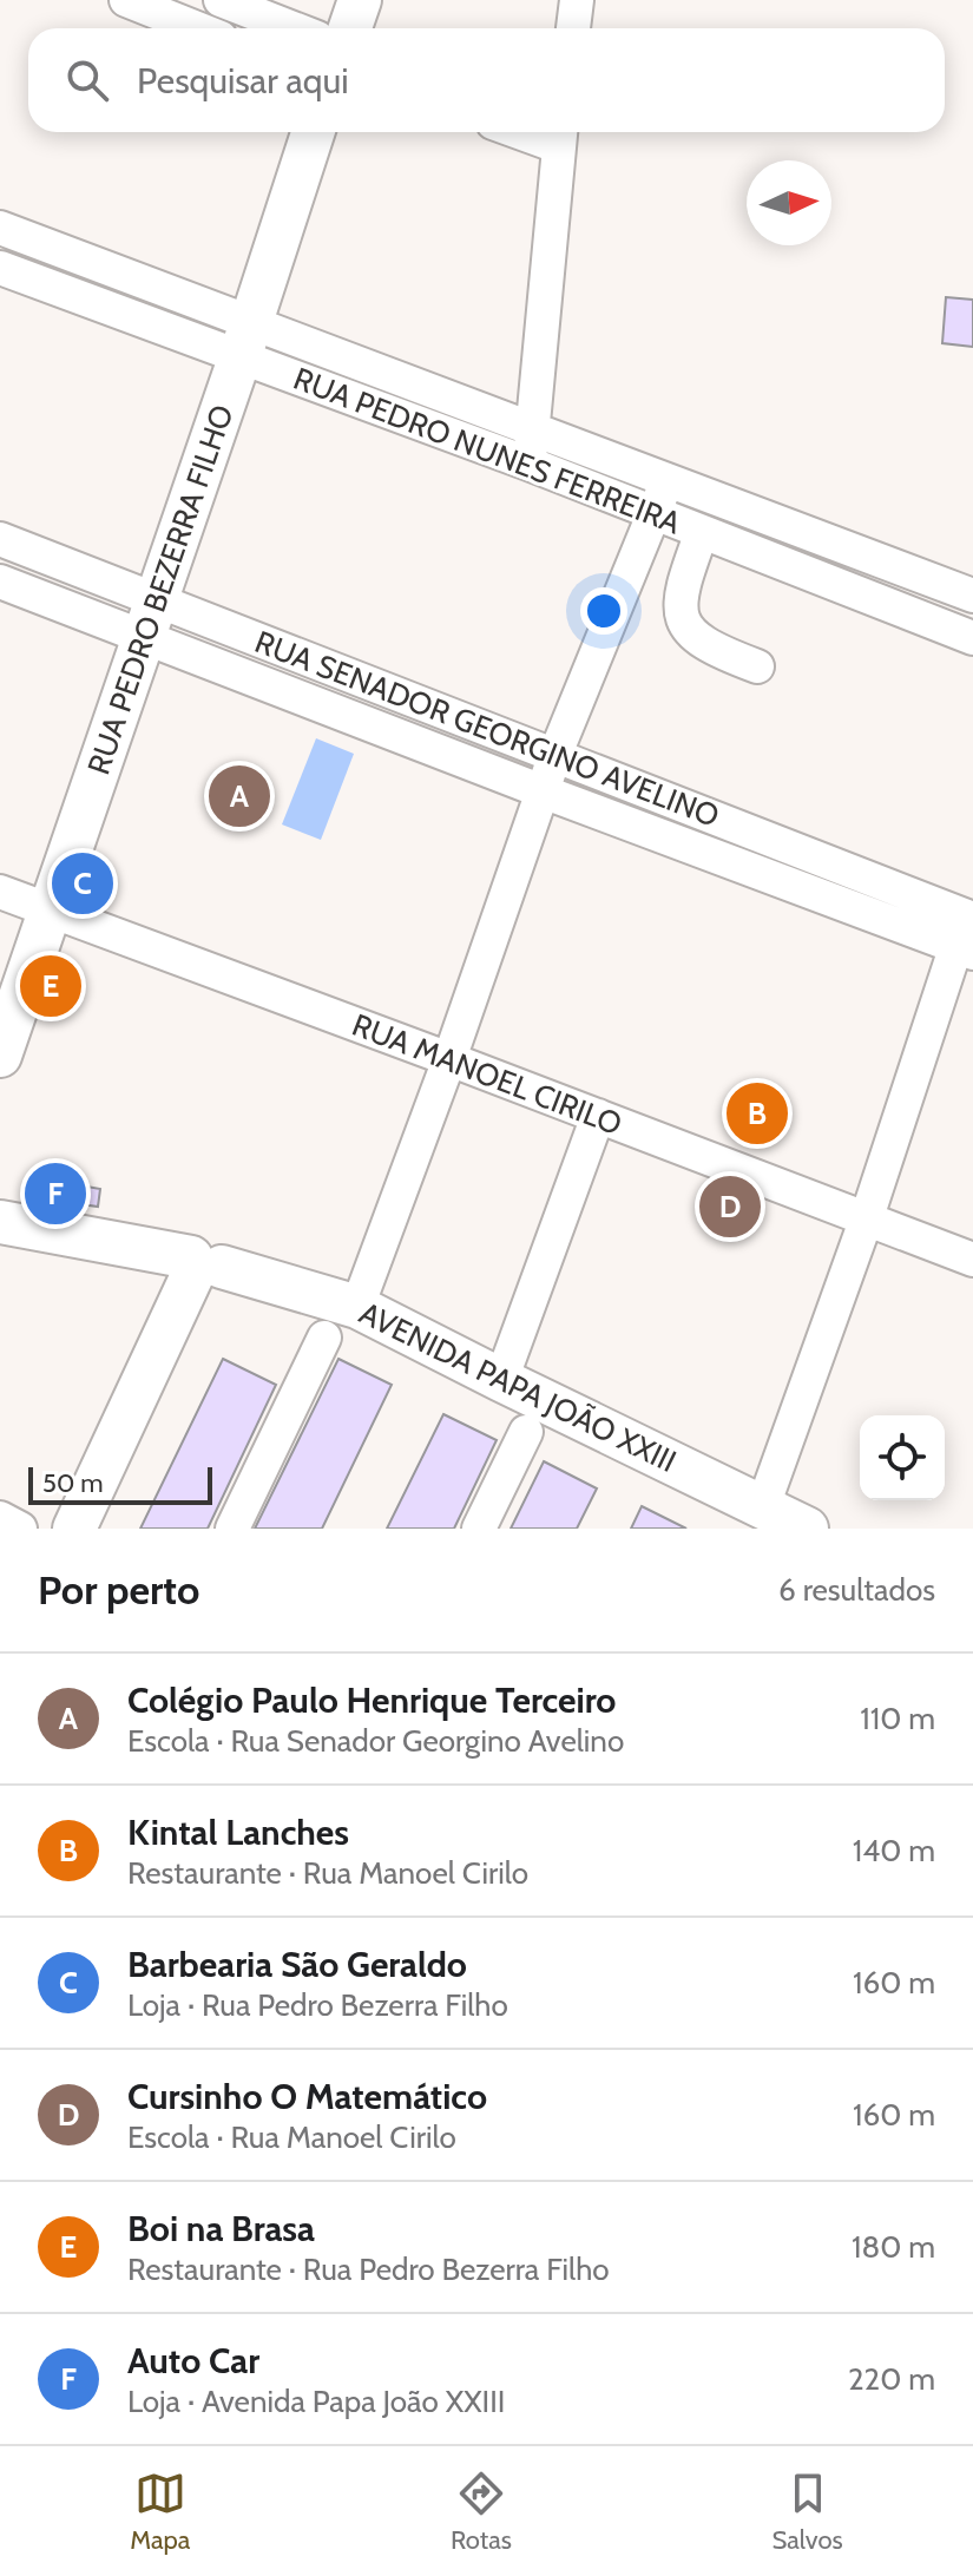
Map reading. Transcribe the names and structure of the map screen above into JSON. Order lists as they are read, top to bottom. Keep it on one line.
{"streets":{"main road":["RUA PEDRO BEZERRA FILHO","AVENIDA PAPA JOÃO XXIII"],"street":["RUA PEDRO NUNES FERREIRA","RUA SENADOR GEORGINO AVELINO","RUA MANOEL CIRILO"]},"crossings":[["RUA PEDRO NUNES FERREIRA","RUA PEDRO BEZERRA FILHO"],["RUA PEDRO BEZERRA FILHO","RUA SENADOR GEORGINO AVELINO"],["RUA PEDRO BEZERRA FILHO","RUA MANOEL CIRILO"]],"scale_bar":"50 m","north":"right","page":{"search":"Pesquisar aqui","pins":["A","C","E","B","F","D"],"scale":"50 m","heading":["Por perto","6 resultados"],"list":[{"mark":"A","name":"Colégio Paulo Henrique Terceiro","note":"Escola · Rua Senador Georgino Avelino","value":"110 m"},{"mark":"B","name":"Kintal Lanches","note":"Restaurante · Rua Manoel Cirilo","value":"140 m"},{"mark":"C","name":"Barbearia São Geraldo","note":"Loja · Rua Pedro Bezerra Filho","value":"160 m"},{"mark":"D","name":"Cursinho O Matemático","note":"Escola · Rua Manoel Cirilo","value":"160 m"},{"mark":"E","name":"Boi na Brasa","note":"Restaurante · Rua Pedro Bezerra Filho","value":"180 m"},{"mark":"F","name":"Auto Car","note":"Loja · Avenida Papa João XXIII","value":"220 m"}],"nav":["Mapa","Rotas","Salvos"]}}
